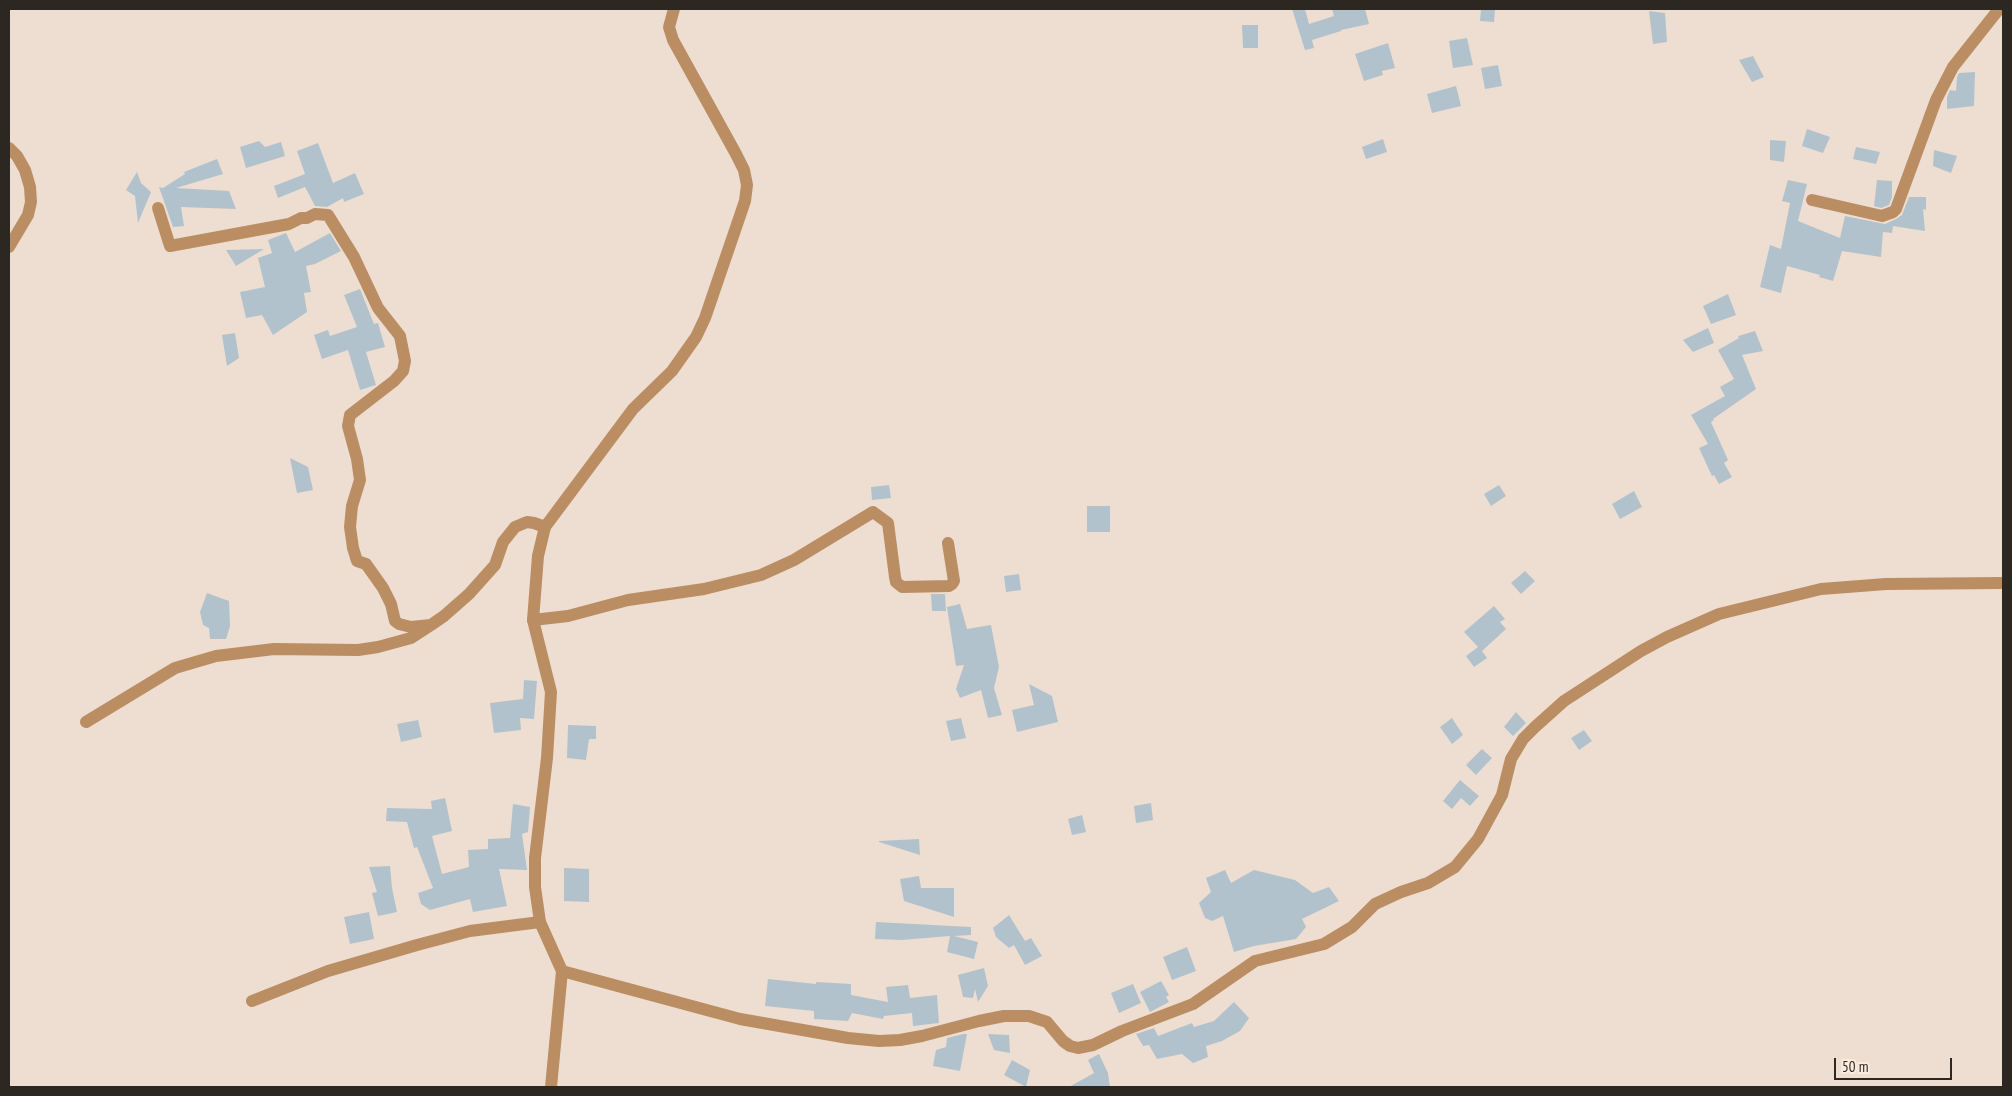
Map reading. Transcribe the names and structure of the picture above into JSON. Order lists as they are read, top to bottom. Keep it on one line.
{"scale_bar":"50 m"}
